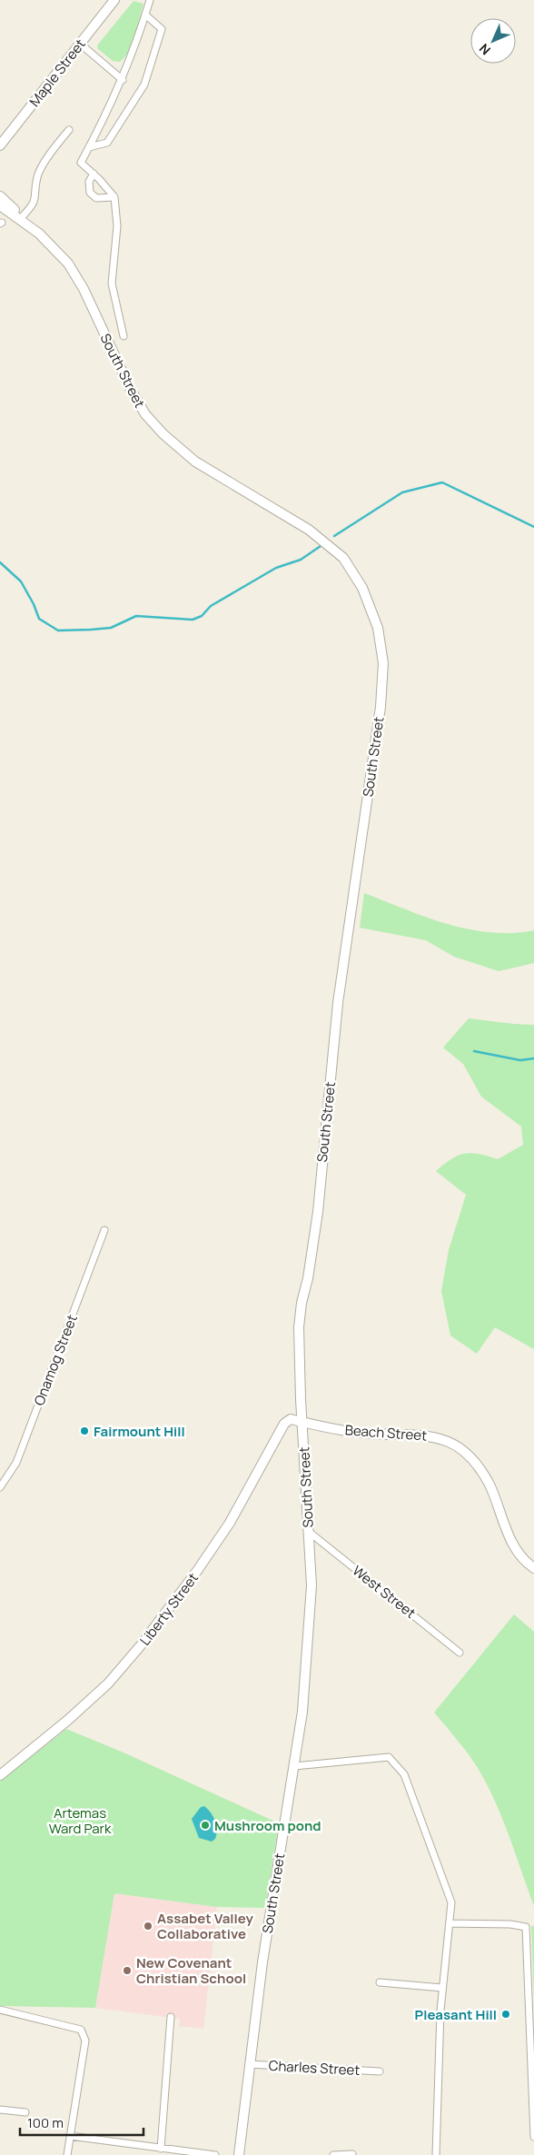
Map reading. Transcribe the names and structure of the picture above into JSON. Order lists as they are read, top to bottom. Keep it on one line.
{"streets":{"main road":["Maple Street","South Street","Beach Street","Liberty Street"],"street":["Onamog Street","West Street","Charles Street"]},"crossings":[["South Street","Beach Street"],["South Street","West Street"],["South Street","Liberty Street"],["South Street","Charles Street"],["Beach Street","Liberty Street"]],"parks":["Artemas Ward Park"],"places":["Fairmount Hill","Mushroom pond","Assabet Valley Collaborative","New Covenant Christian School","Pleasant Hill"],"scale_bar":"100 m","north":"bottom left"}
